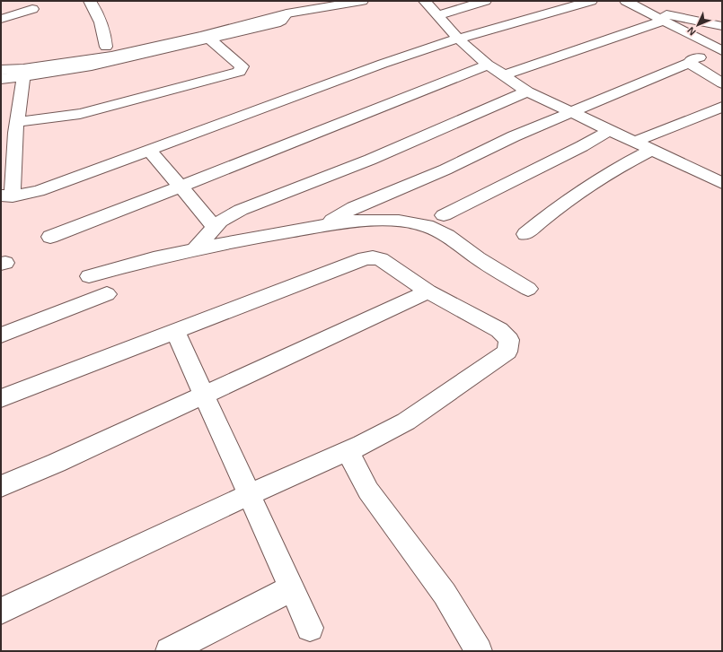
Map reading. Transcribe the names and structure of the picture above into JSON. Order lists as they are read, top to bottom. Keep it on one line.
{"north":"bottom left"}
